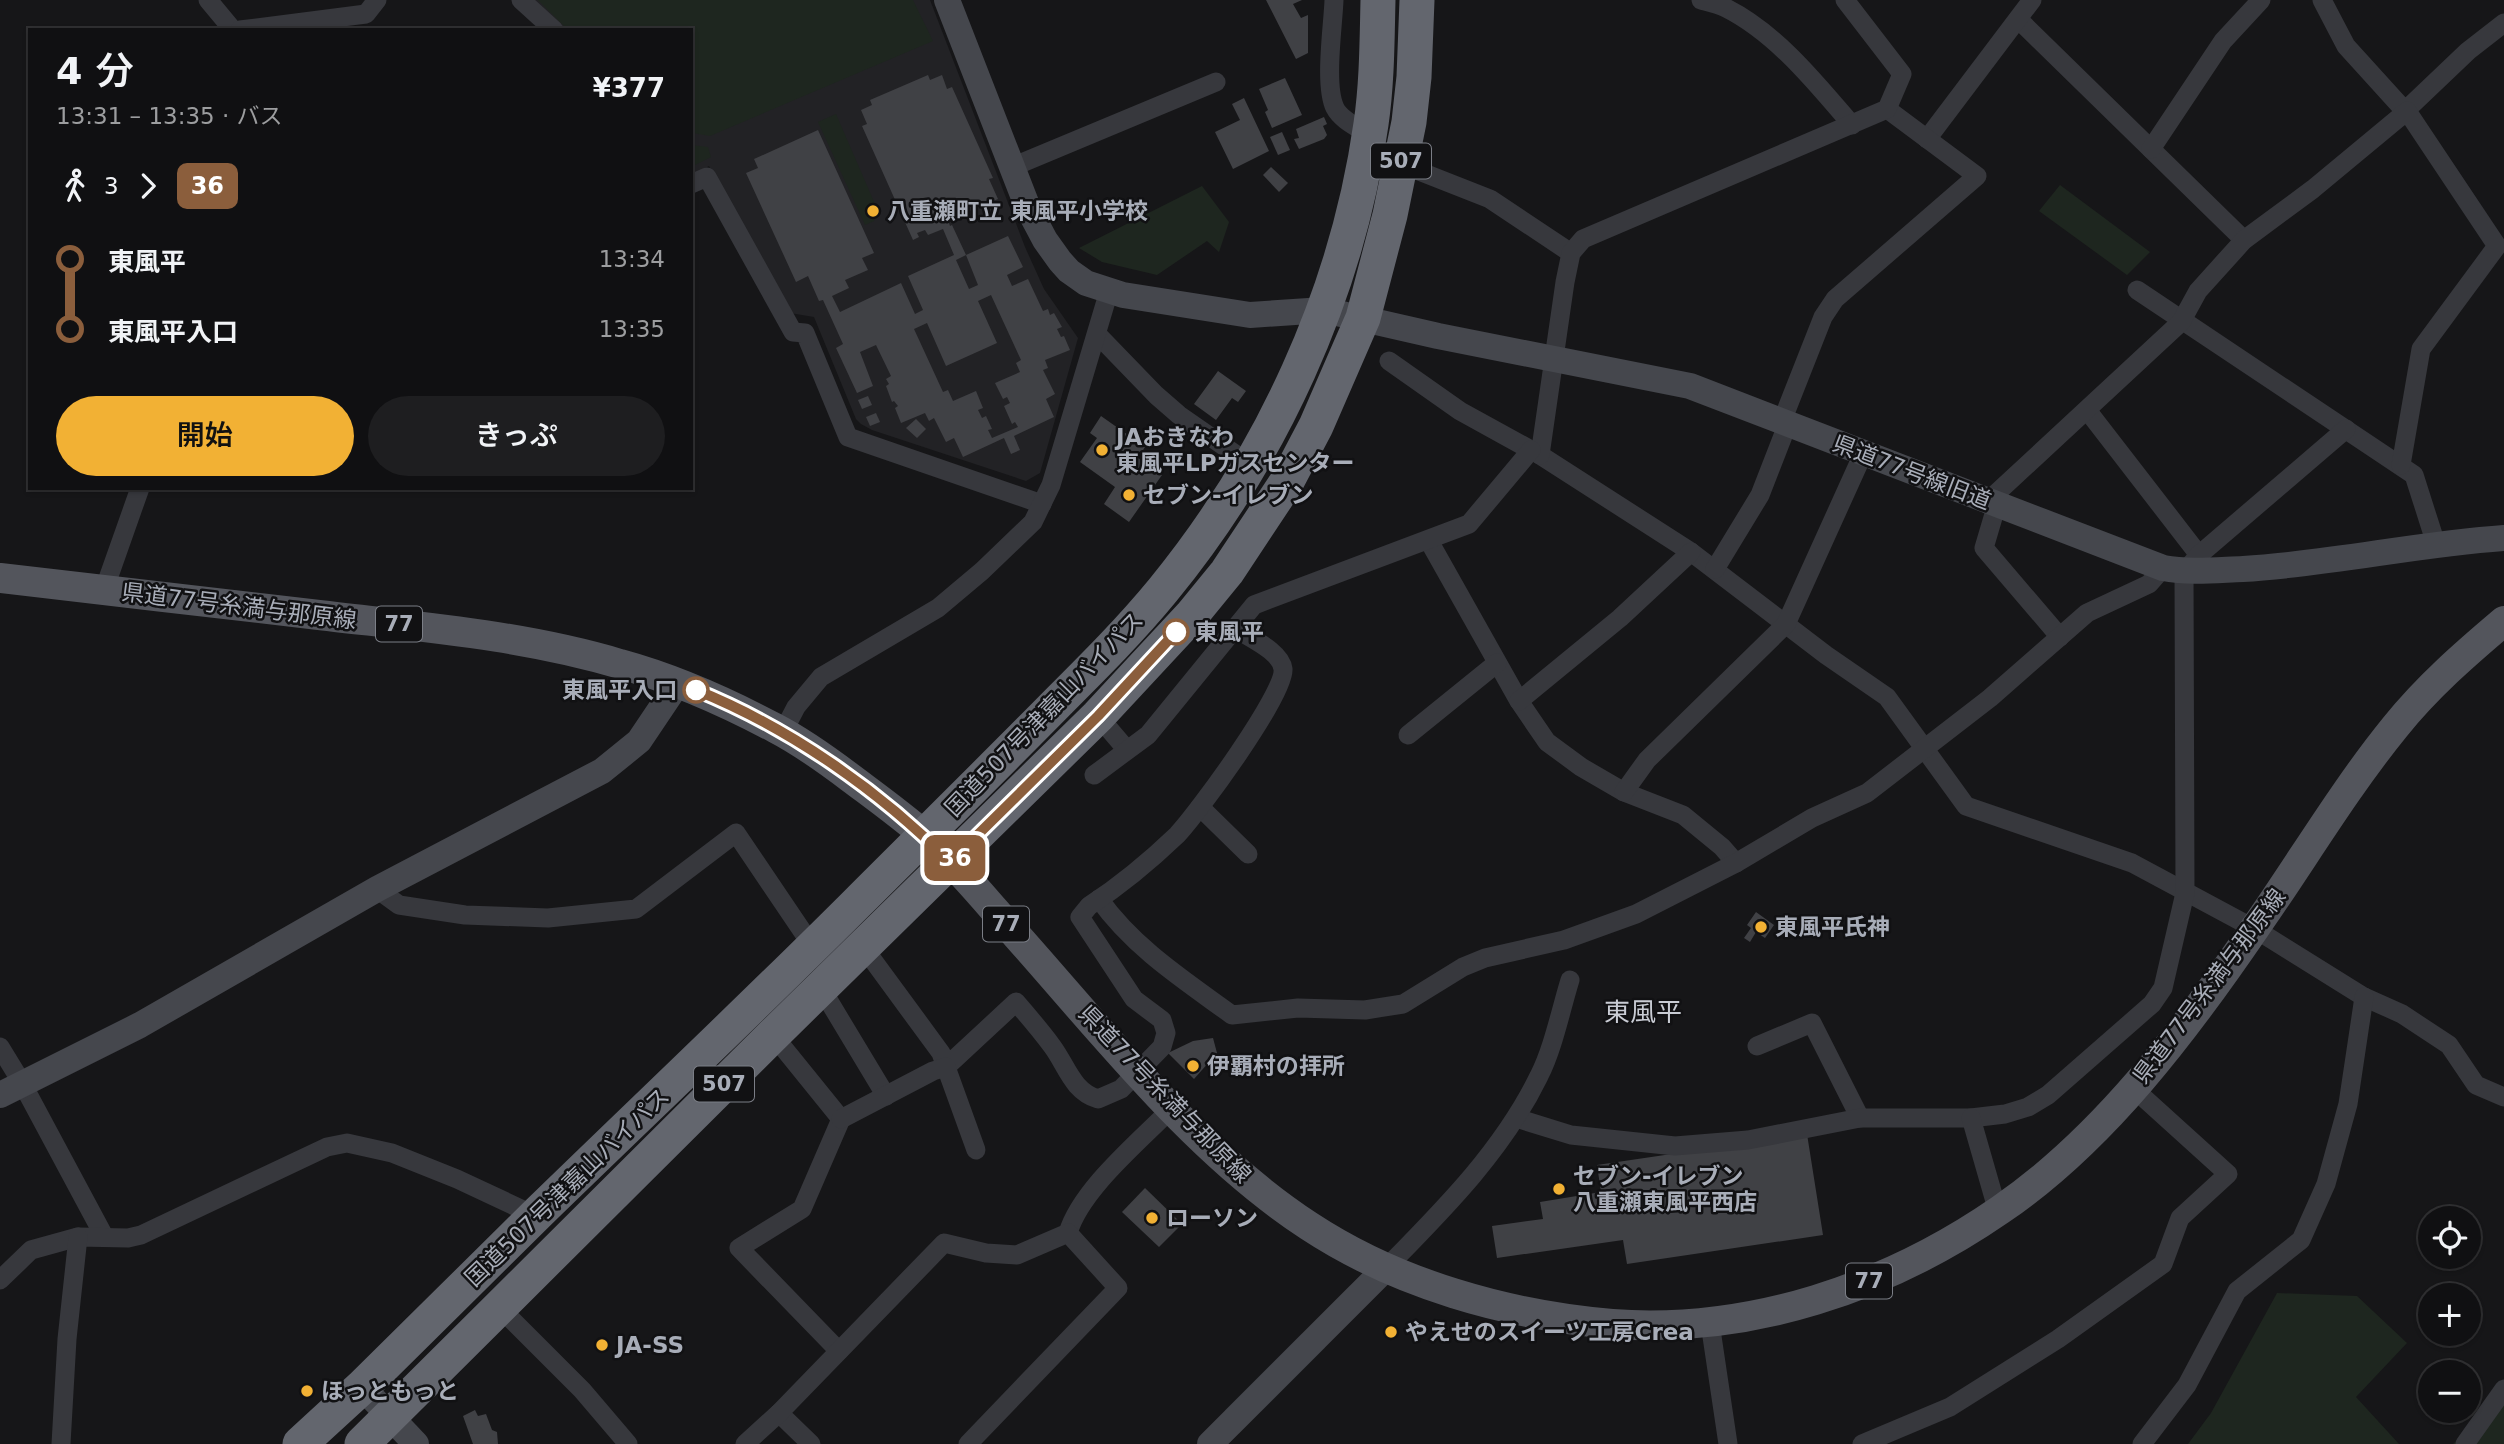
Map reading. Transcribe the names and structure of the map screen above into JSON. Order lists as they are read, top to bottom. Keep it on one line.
{"streets":{"highway":["507","国道507号津嘉山バイパス"],"main road":["県道77号糸満与那原線","77"],"street":["県道77号線旧道"]},"crossings":[["507","県道77号線旧道"],["507","国道507号津嘉山バイパス"],["県道77号線旧道","国道507号津嘉山バイパス"],["県道77号糸満与那原線","国道507号津嘉山バイパス"]],"districts":["東風平"],"places":["八重瀬町立 東風平小学校","JAおきなわ 東風平LPガスセンター","セブン-イレブン","東風平","東風平入口","東風平氏神","伊覇村の拝所","セブン-イレブン 八重瀬東風平西店","ローソン","やえせのスイーツ工房Crea","JA-SS","ほっともっと"],"lines":["bus line 36"],"page":{"on_map":"36","heading":["4 分","13:31 – 13:35 · バス","¥377"],"legs":["3","36"],"list":[{"name":"東風平","value":"13:34"},{"name":"東風平入口","value":"13:35"}],"buttons":["開始","きっぷ"],"map_buttons":["+","−"]}}
